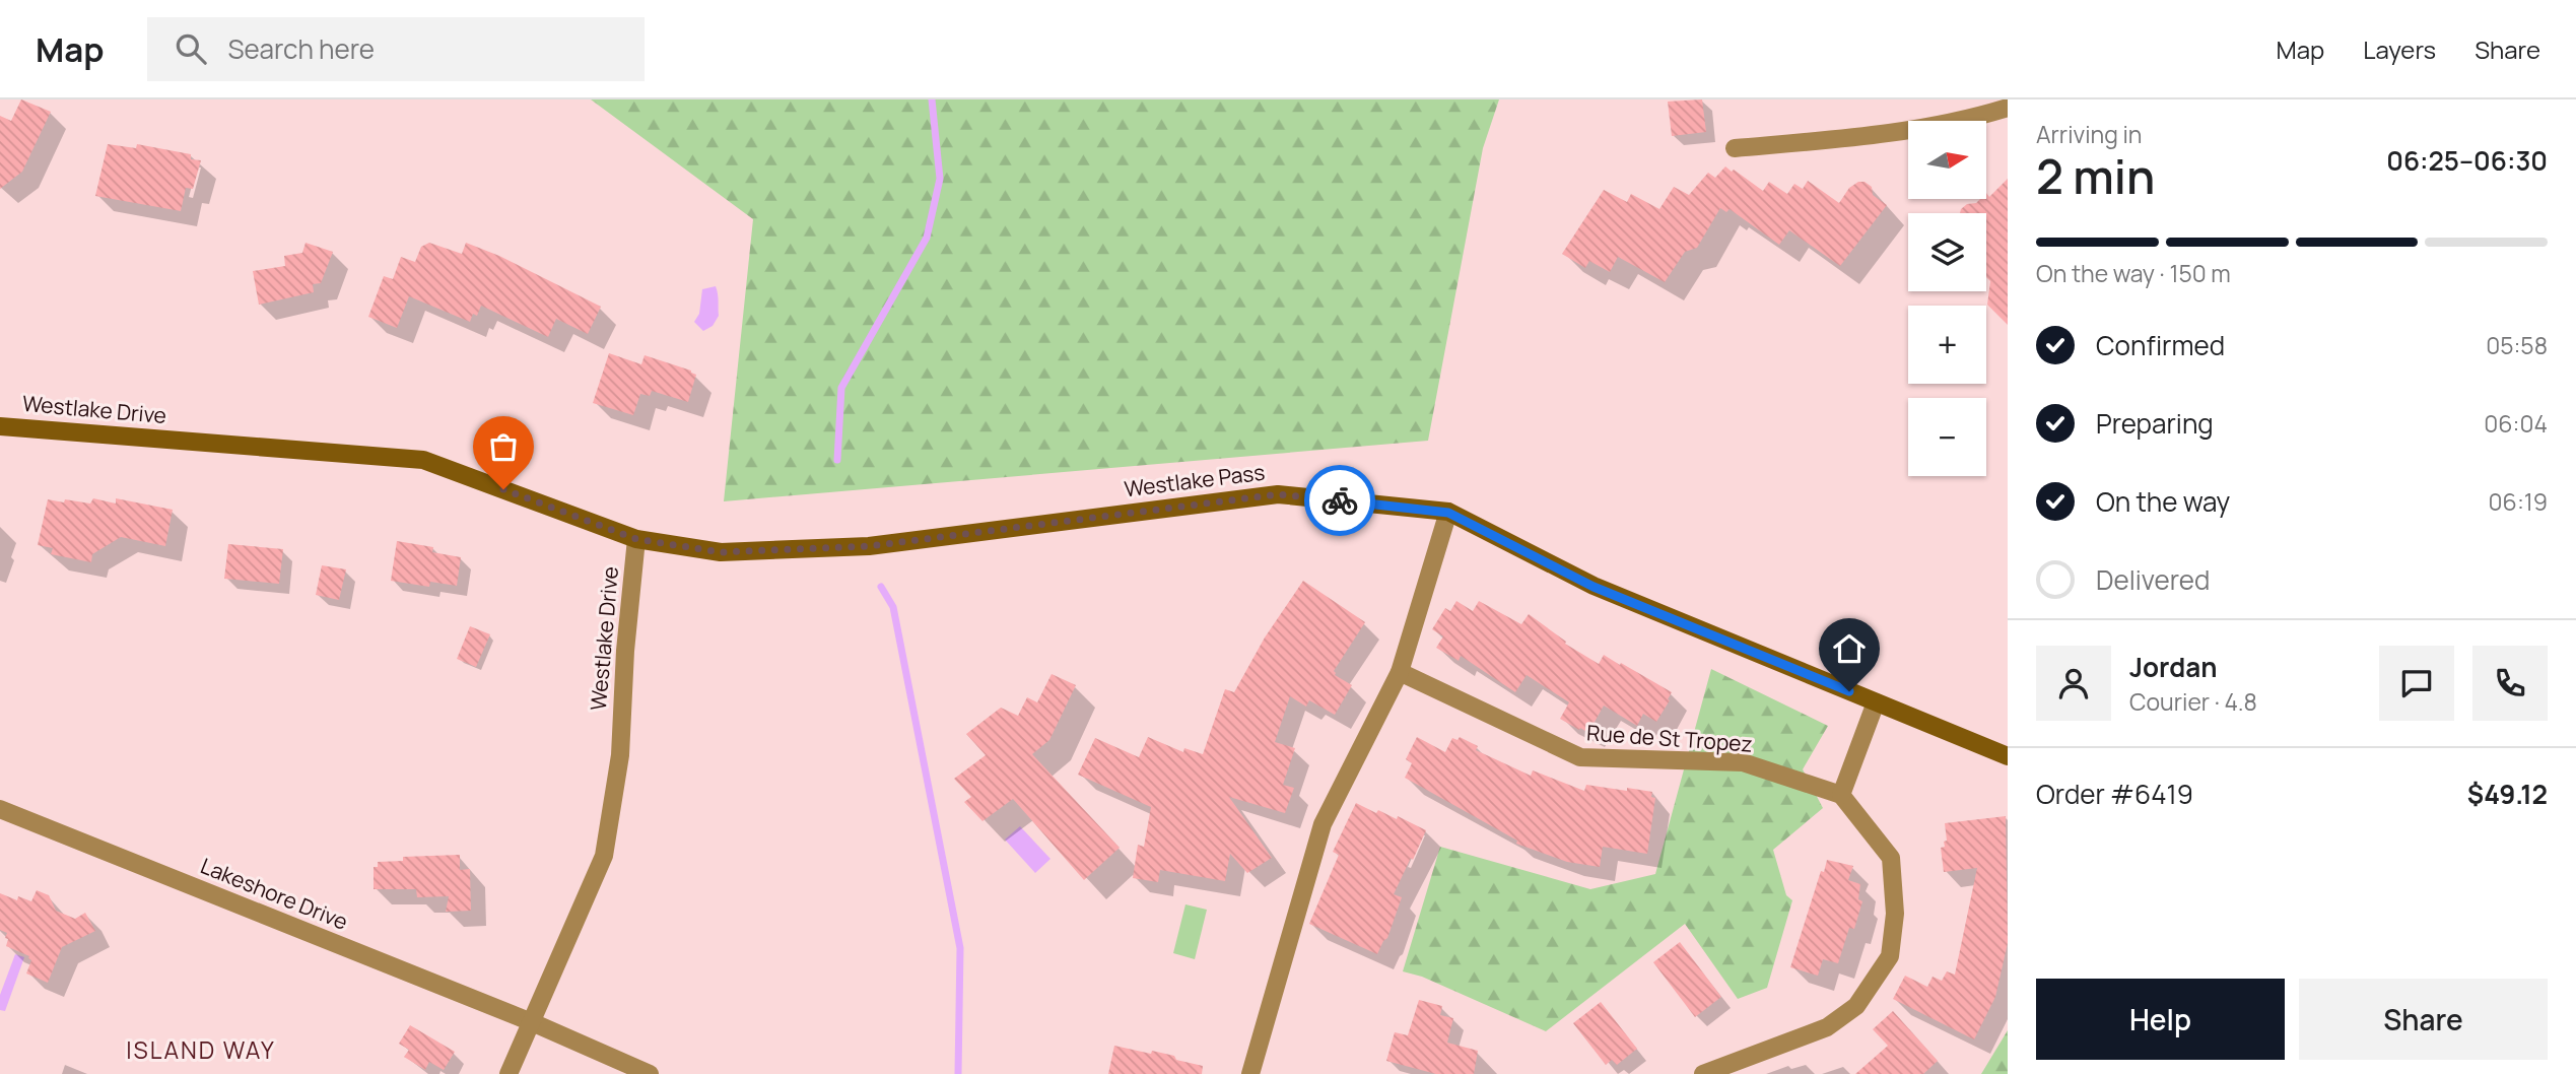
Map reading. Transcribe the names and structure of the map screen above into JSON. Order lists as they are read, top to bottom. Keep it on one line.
{"streets":{"street":["Westlake Drive","Westlake Pass","Rue de St Tropez","Lakeshore Drive"]},"crossings":[["Westlake Drive","Westlake Pass"],["Westlake Drive","Lakeshore Drive"]],"districts":["ISLAND WAY"],"north":"right","page":{"header":"Map","search":"Search here","nav":["Map","Layers","Share"],"heading":["2 min","Arriving in","06:25–06:30"],"panel":["Jordan","Courier · 4.8","Order #6419","$49.12"],"map_buttons":["+","−"],"bar":"On the way · 150 m","list":[["Confirmed","05:58"],["Preparing","06:04"],["On the way","06:19"],"Delivered"],"buttons":["Help","Share"]}}
